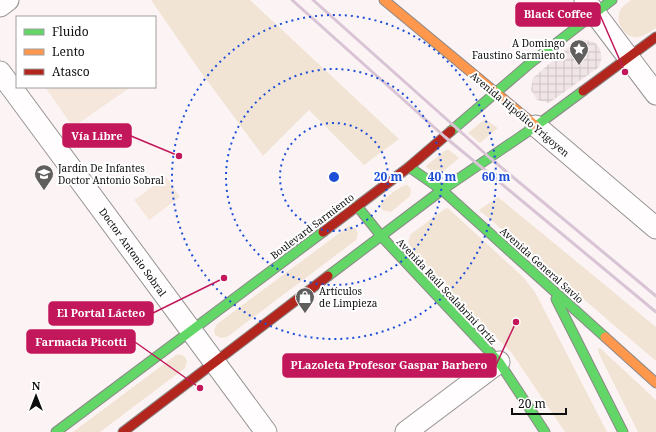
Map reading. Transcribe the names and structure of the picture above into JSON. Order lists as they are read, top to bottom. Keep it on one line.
{"streets":{"main road":["Avenida Hipólito Yrigoyen","Boulevard Sarmiento","Avenida General Savio","Avenida Raúl Scalabrini Ortiz"],"street":["Doctor Antonio Sobral"]},"crossings":[["Avenida Hipólito Yrigoyen","Boulevard Sarmiento"],["Boulevard Sarmiento","Doctor Antonio Sobral"],["Boulevard Sarmiento","Avenida General Savio"],["Boulevard Sarmiento","Avenida Raúl Scalabrini Ortiz"]],"places":{"place":["A Domingo Faustino Sarmiento"],"other":["Black Coffee","Vía Libre","El Portal Lácteo","PLazoleta Profesor Gaspar Barbero","Farmacia Picotti"],"school or university":["Jardín De Infantes Doctor Antonio Sobral"],"shop":["Artículos de Limpieza"]},"legend":["Fluido","Lento","Atasco"],"scale_bar":"20 m","north":"top","rings":["20 m","40 m","60 m"]}
